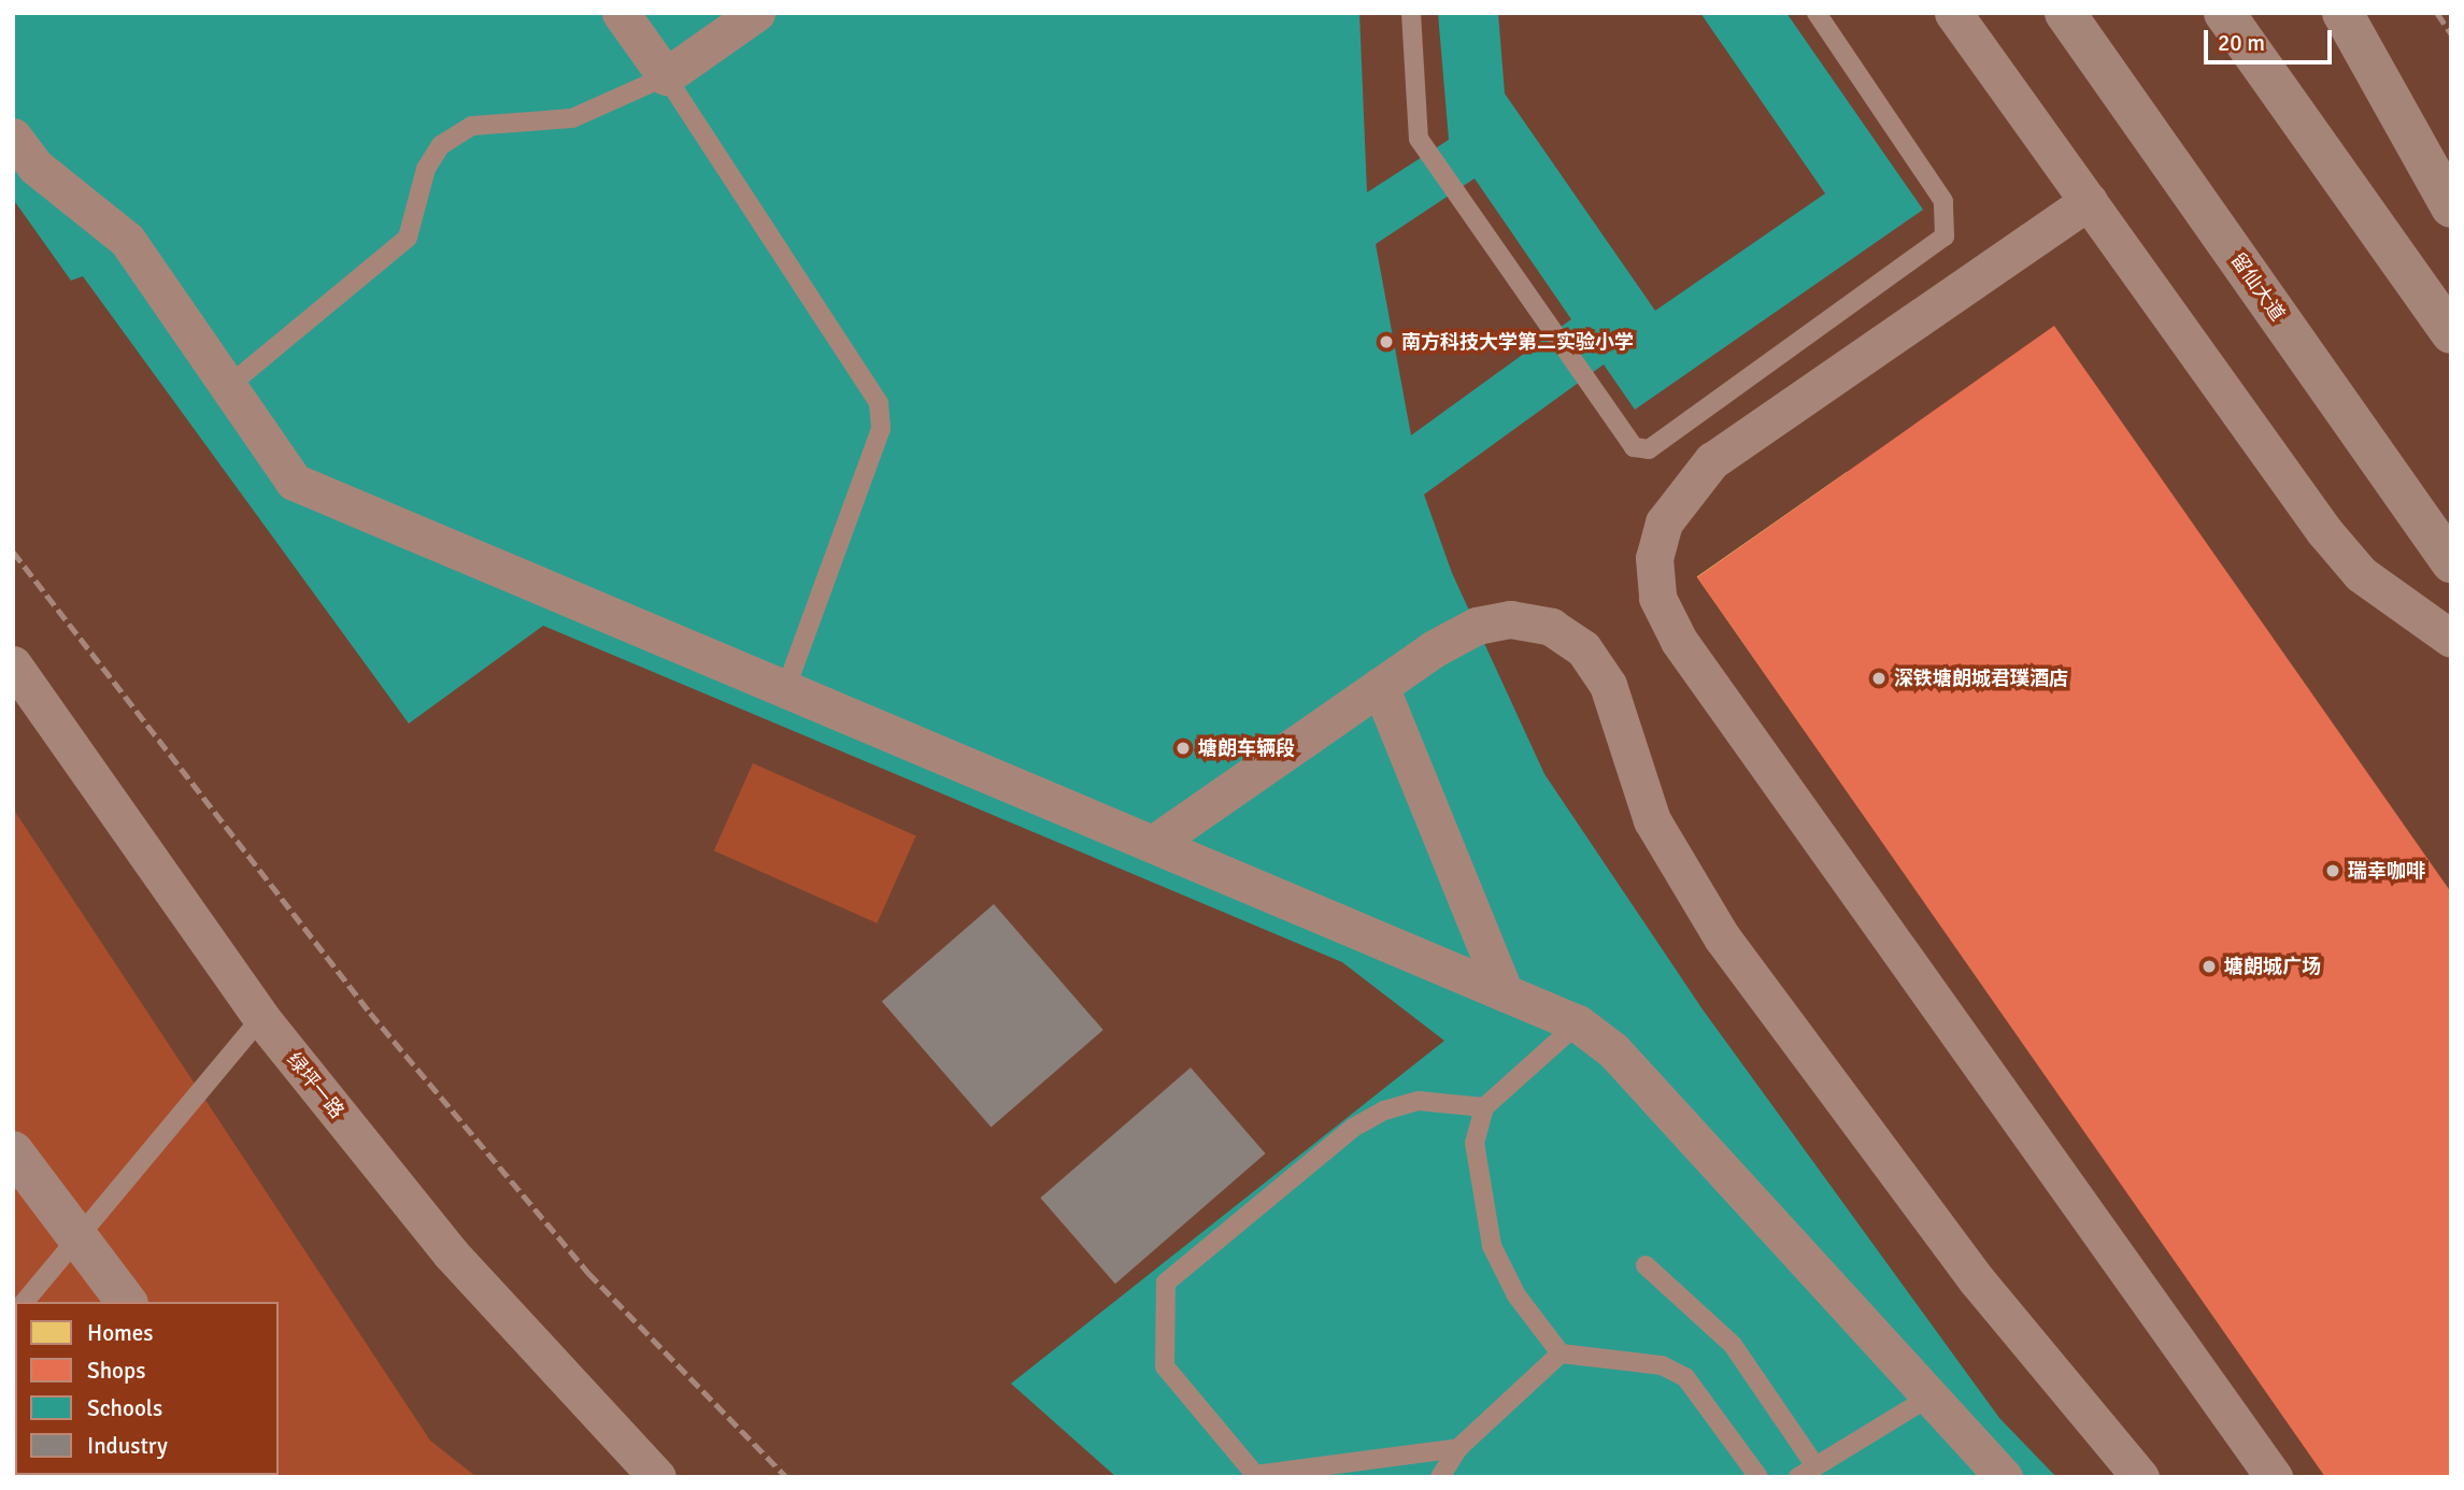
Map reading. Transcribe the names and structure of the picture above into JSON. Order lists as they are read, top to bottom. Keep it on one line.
{"streets":{"main road":["留仙大道"],"street":["绿坪一路"]},"places":["南方科技大学第二实验小学","深铁塘朗城君璞酒店","塘朗车辆段","瑞幸咖啡","塘朗城广场"],"legend":["Homes","Shops","Schools","Industry"],"scale_bar":"20 m"}
